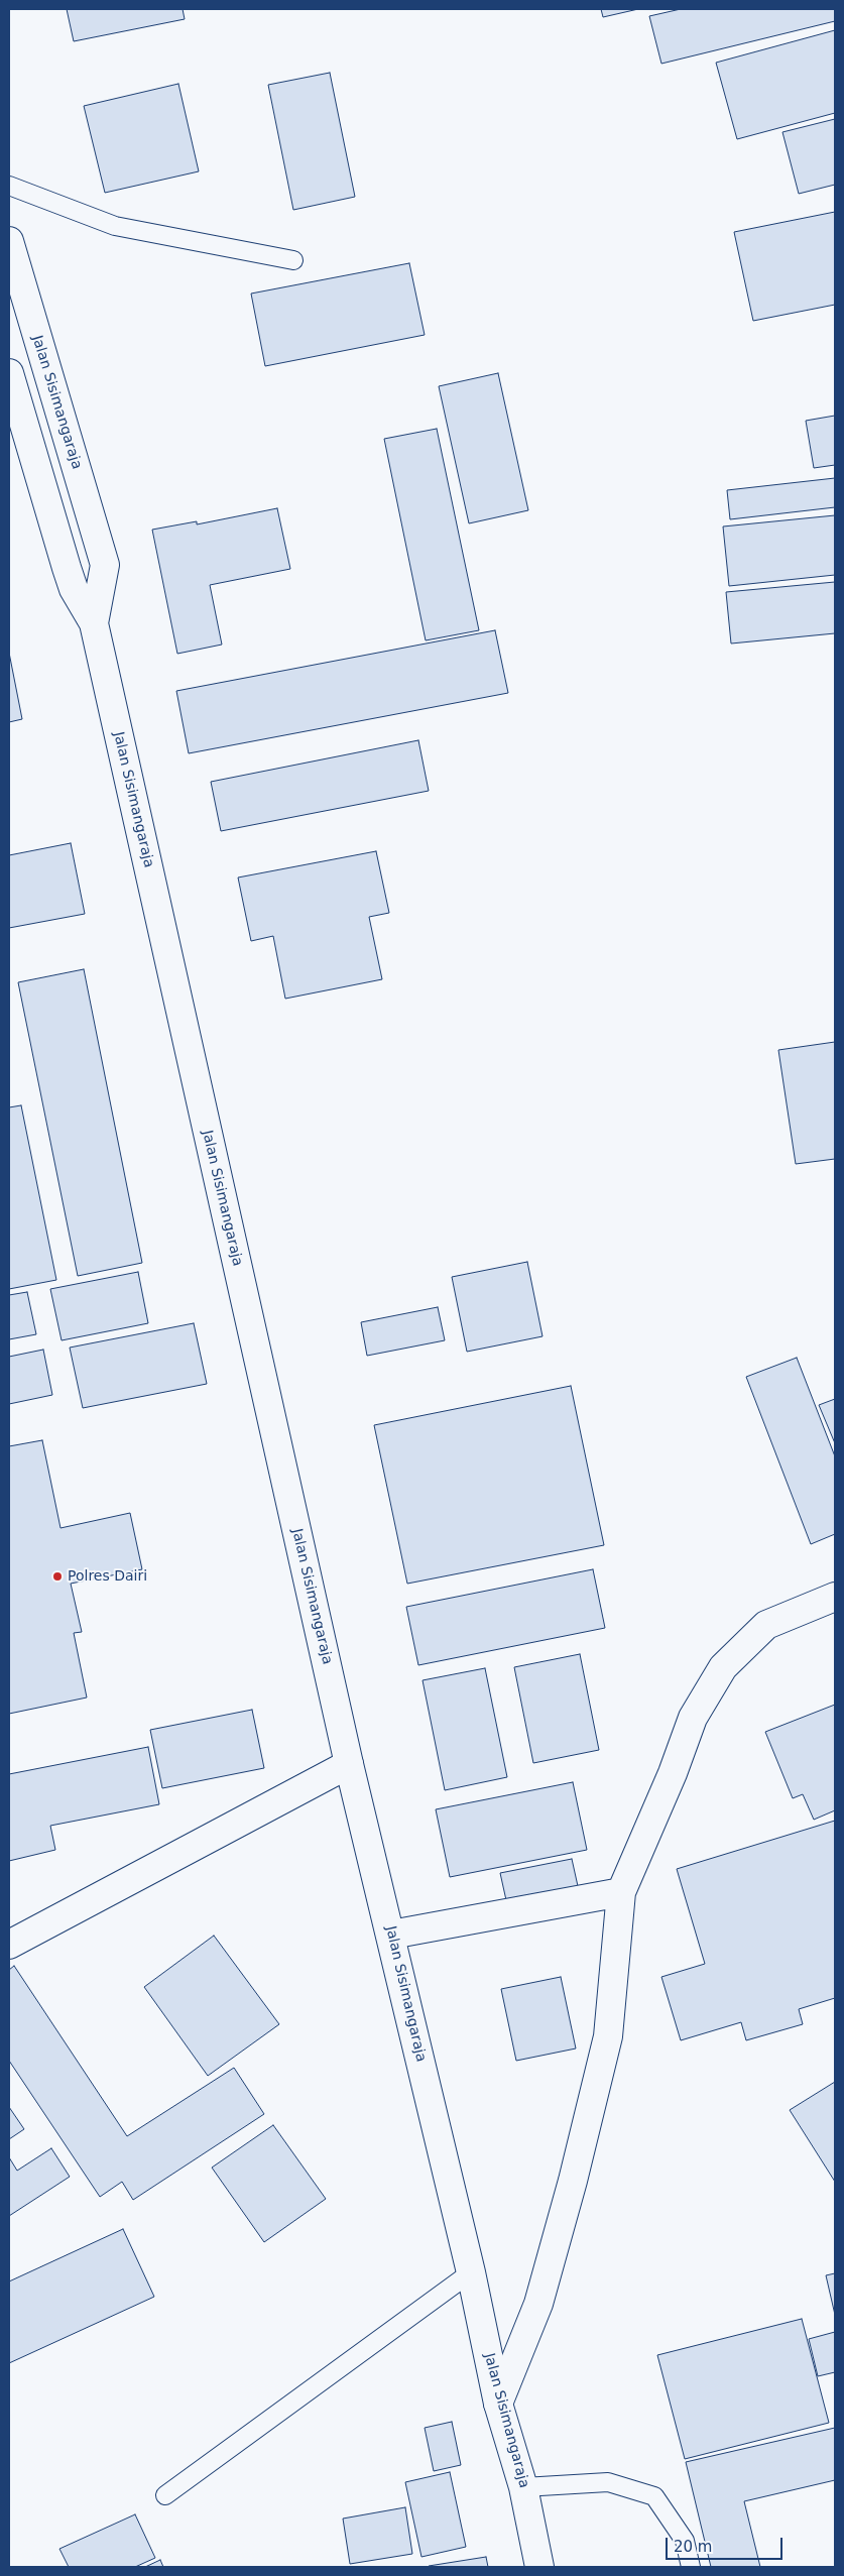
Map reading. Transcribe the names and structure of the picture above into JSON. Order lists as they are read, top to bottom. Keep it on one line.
{"streets":{"main road":["Jalan Sisimangaraja"]},"places":["Polres Dairi"],"scale_bar":"20 m"}
